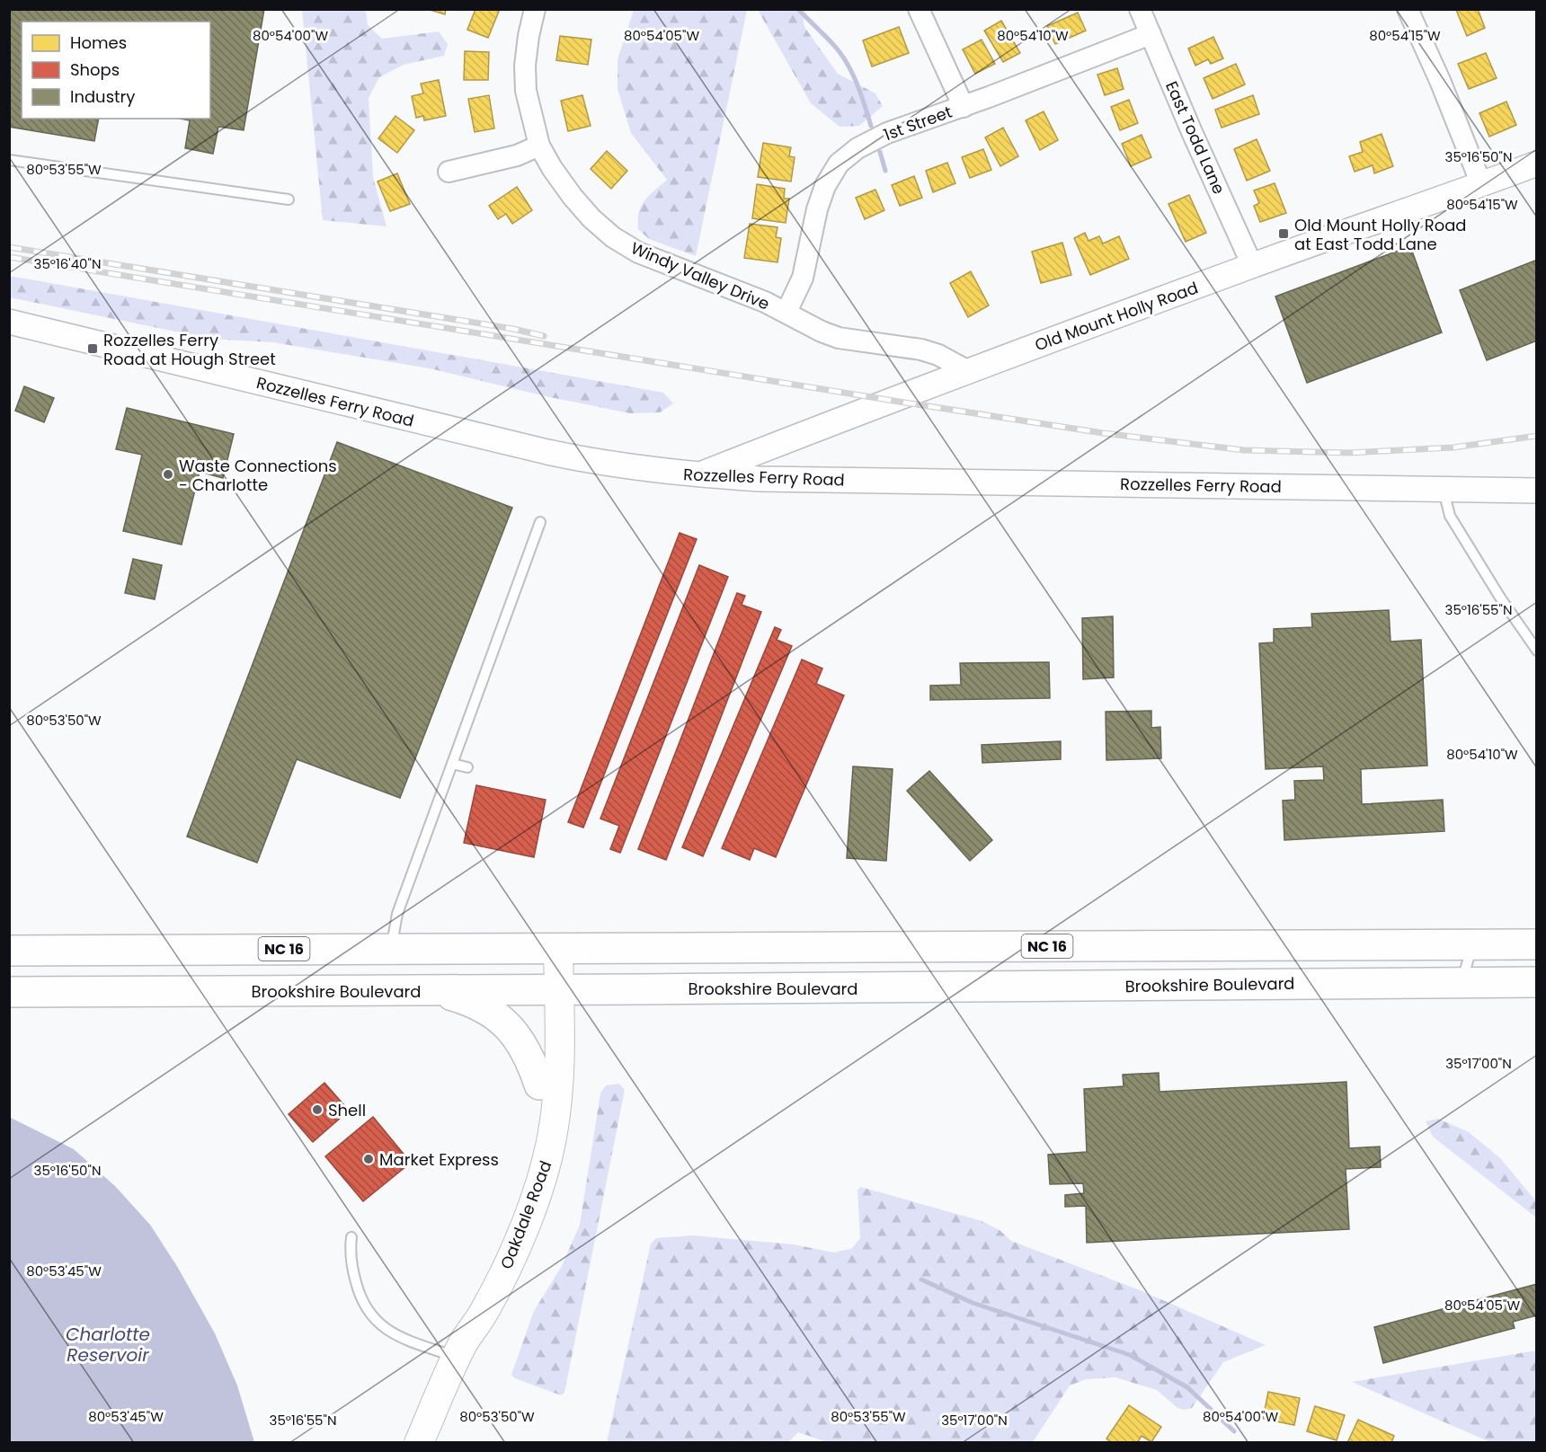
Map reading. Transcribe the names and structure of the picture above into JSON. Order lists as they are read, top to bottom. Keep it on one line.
{"streets":{"highway":["NC 16","Brookshire Boulevard"],"main road":["Oakdale Road"],"street":["1st Street","East Todd Lane","Windy Valley Drive","Old Mount Holly Road","Rozzelles Ferry Road"]},"crossings":[["1st Street","East Todd Lane"],["1st Street","Windy Valley Drive"],["East Todd Lane","Old Mount Holly Road"],["Windy Valley Drive","Old Mount Holly Road"],["Old Mount Holly Road","Rozzelles Ferry Road"],["NC 16","Oakdale Road"],["Brookshire Boulevard","Oakdale Road"]],"water":["Charlotte Reservoir"],"places":{"transit":["Old Mount Holly Road at East Todd Lane","Rozzelles Ferry Road at Hough Street"],"other":["Waste Connections - Charlotte","Shell","Market Express"]},"legend":["Homes","Shops","Industry"],"coordinates":["80°54'00\"W","80°54'05\"W","80°54'10\"W","80°54'15\"W","35°16'50\"N","80°53'55\"W","35°16'40\"N","35°16'55\"N","80°53'50\"W","35°17'00\"N","80°53'45\"W"]}
